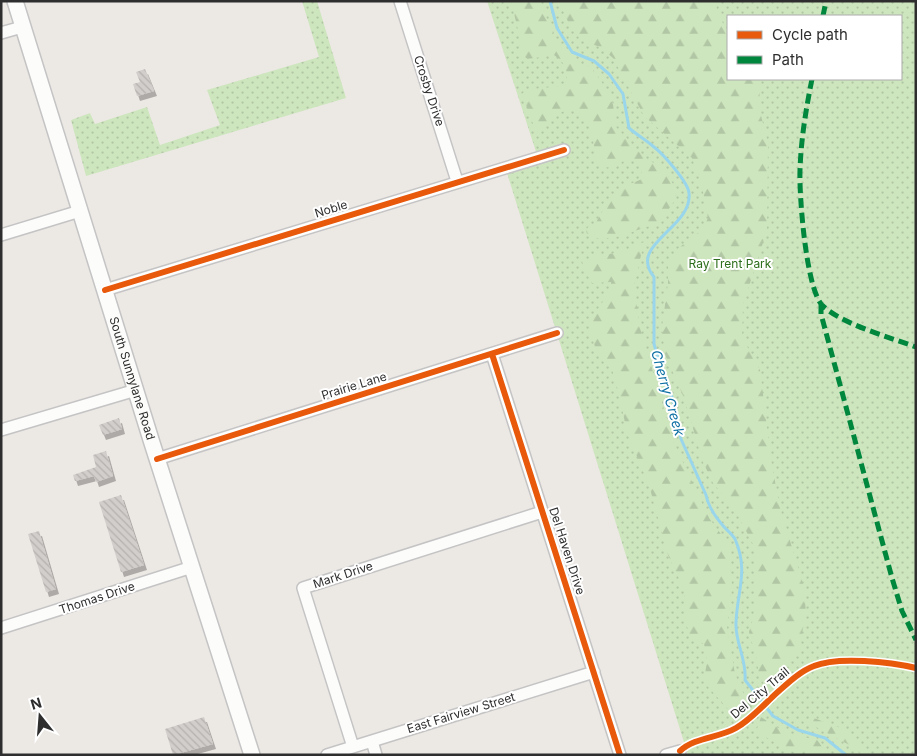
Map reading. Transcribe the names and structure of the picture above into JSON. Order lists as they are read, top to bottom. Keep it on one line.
{"streets":{"main road":["South Sunnylane Road"],"street":["Crosby Drive","Noble","Prairie Lane","Del Haven Drive","Mark Drive","Thomas Drive","East Fairview Street"],"cycle path":["Del City Trail"]},"crossings":[["Crosby Drive","Noble"],["Noble","South Sunnylane Road"],["South Sunnylane Road","Prairie Lane"],["South Sunnylane Road","Thomas Drive"],["Prairie Lane","Del Haven Drive"],["Del Haven Drive","Mark Drive"],["Del Haven Drive","East Fairview Street"],["Mark Drive","East Fairview Street"]],"water":["Cherry Creek"],"parks":["Ray Trent Park"],"legend":["Cycle path","Path"],"north":"top"}
